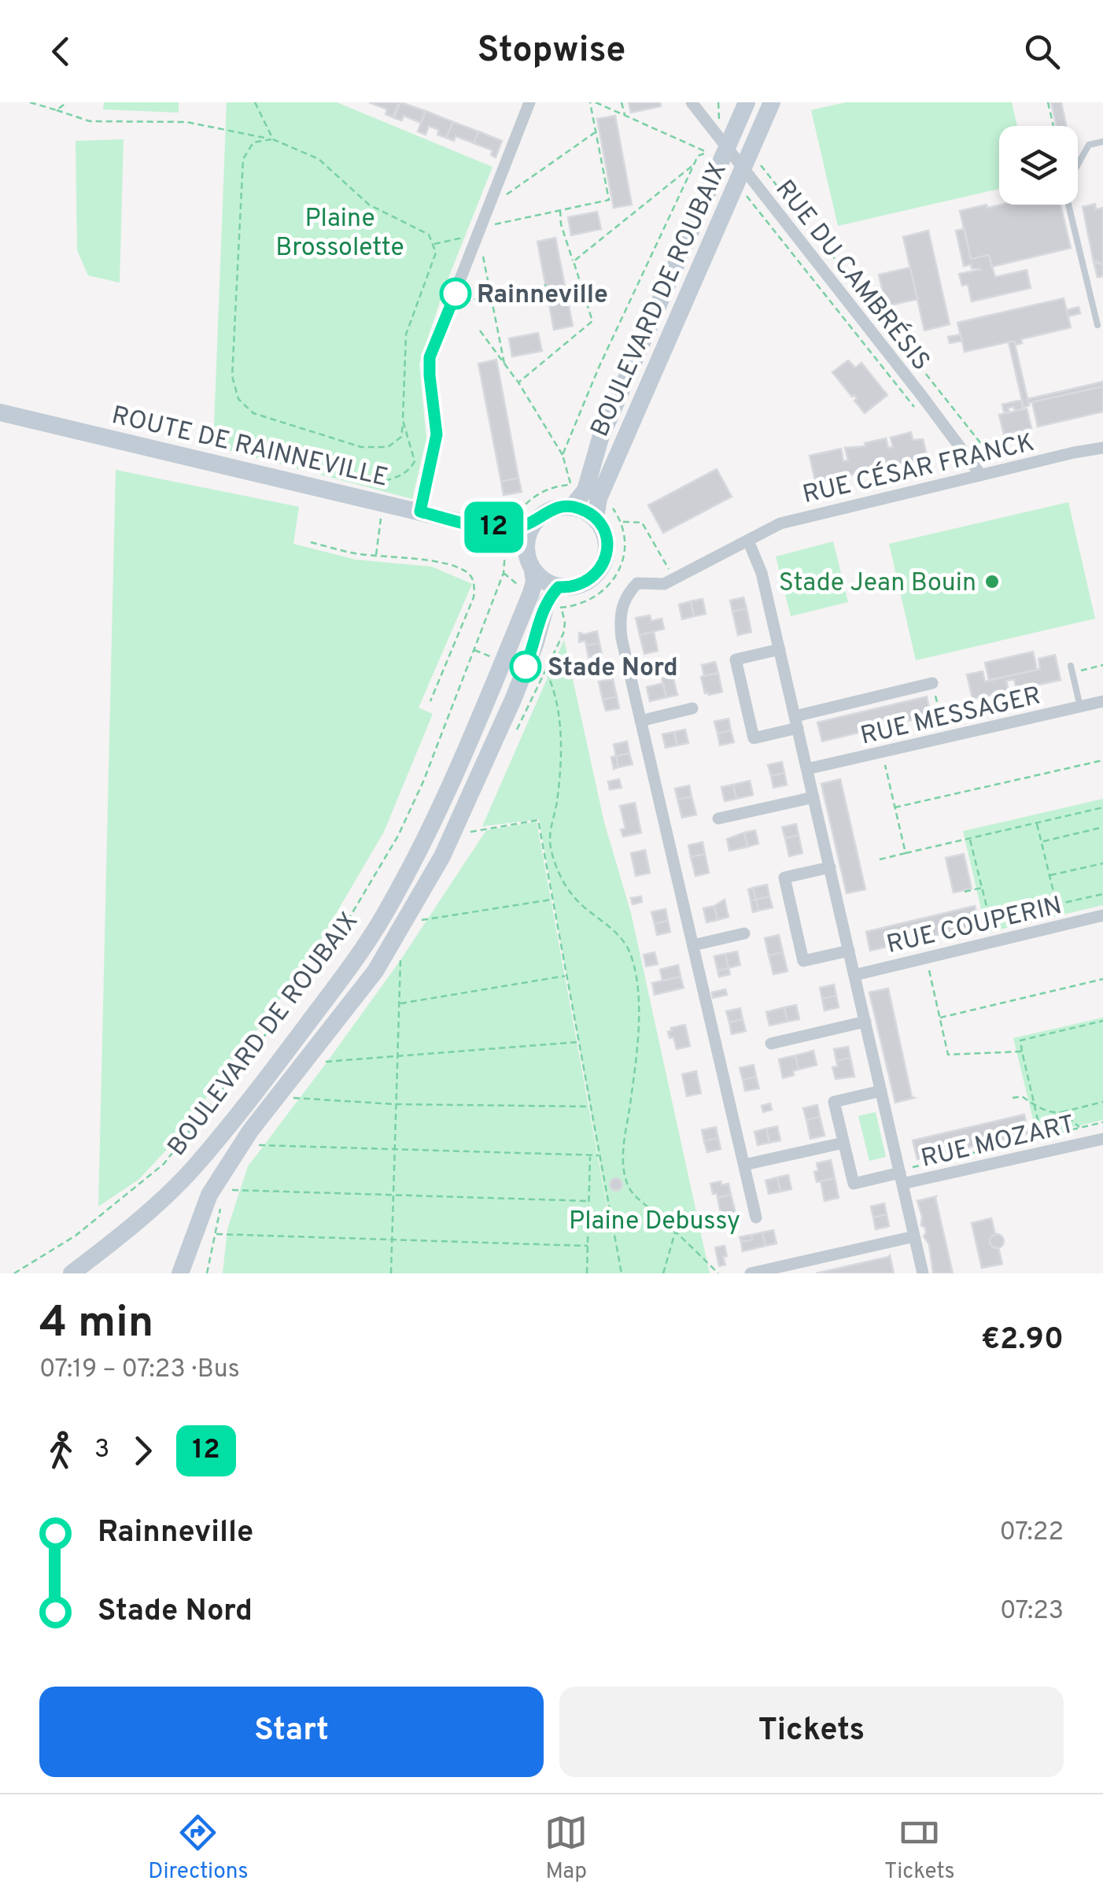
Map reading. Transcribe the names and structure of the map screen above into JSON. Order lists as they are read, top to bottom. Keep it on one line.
{"streets":{"main road":["BOULEVARD DE ROUBAIX","ROUTE DE RAINNEVILLE"],"street":["RUE DU CAMBRÉSIS","RUE CÉSAR FRANCK","RUE MESSAGER","RUE COUPERIN","RUE MOZART"]},"crossings":[["RUE DU CAMBRÉSIS","BOULEVARD DE ROUBAIX"],["RUE DU CAMBRÉSIS","RUE CÉSAR FRANCK"],["BOULEVARD DE ROUBAIX","ROUTE DE RAINNEVILLE"]],"parks":["Plaine Brossolette","Plaine Debussy"],"places":["Rainneville","Stade Jean Bouin","Stade Nord"],"lines":["bus line 12"],"page":{"header":"Stopwise","on_map":"12","heading":["4 min","07:19 – 07:23 · Bus","€2.90"],"legs":["3","12"],"list":[{"name":"Rainneville","value":"07:22"},{"name":"Stade Nord","value":"07:23"}],"buttons":["Start","Tickets"],"tabs":["Directions","Map","Tickets"]}}
